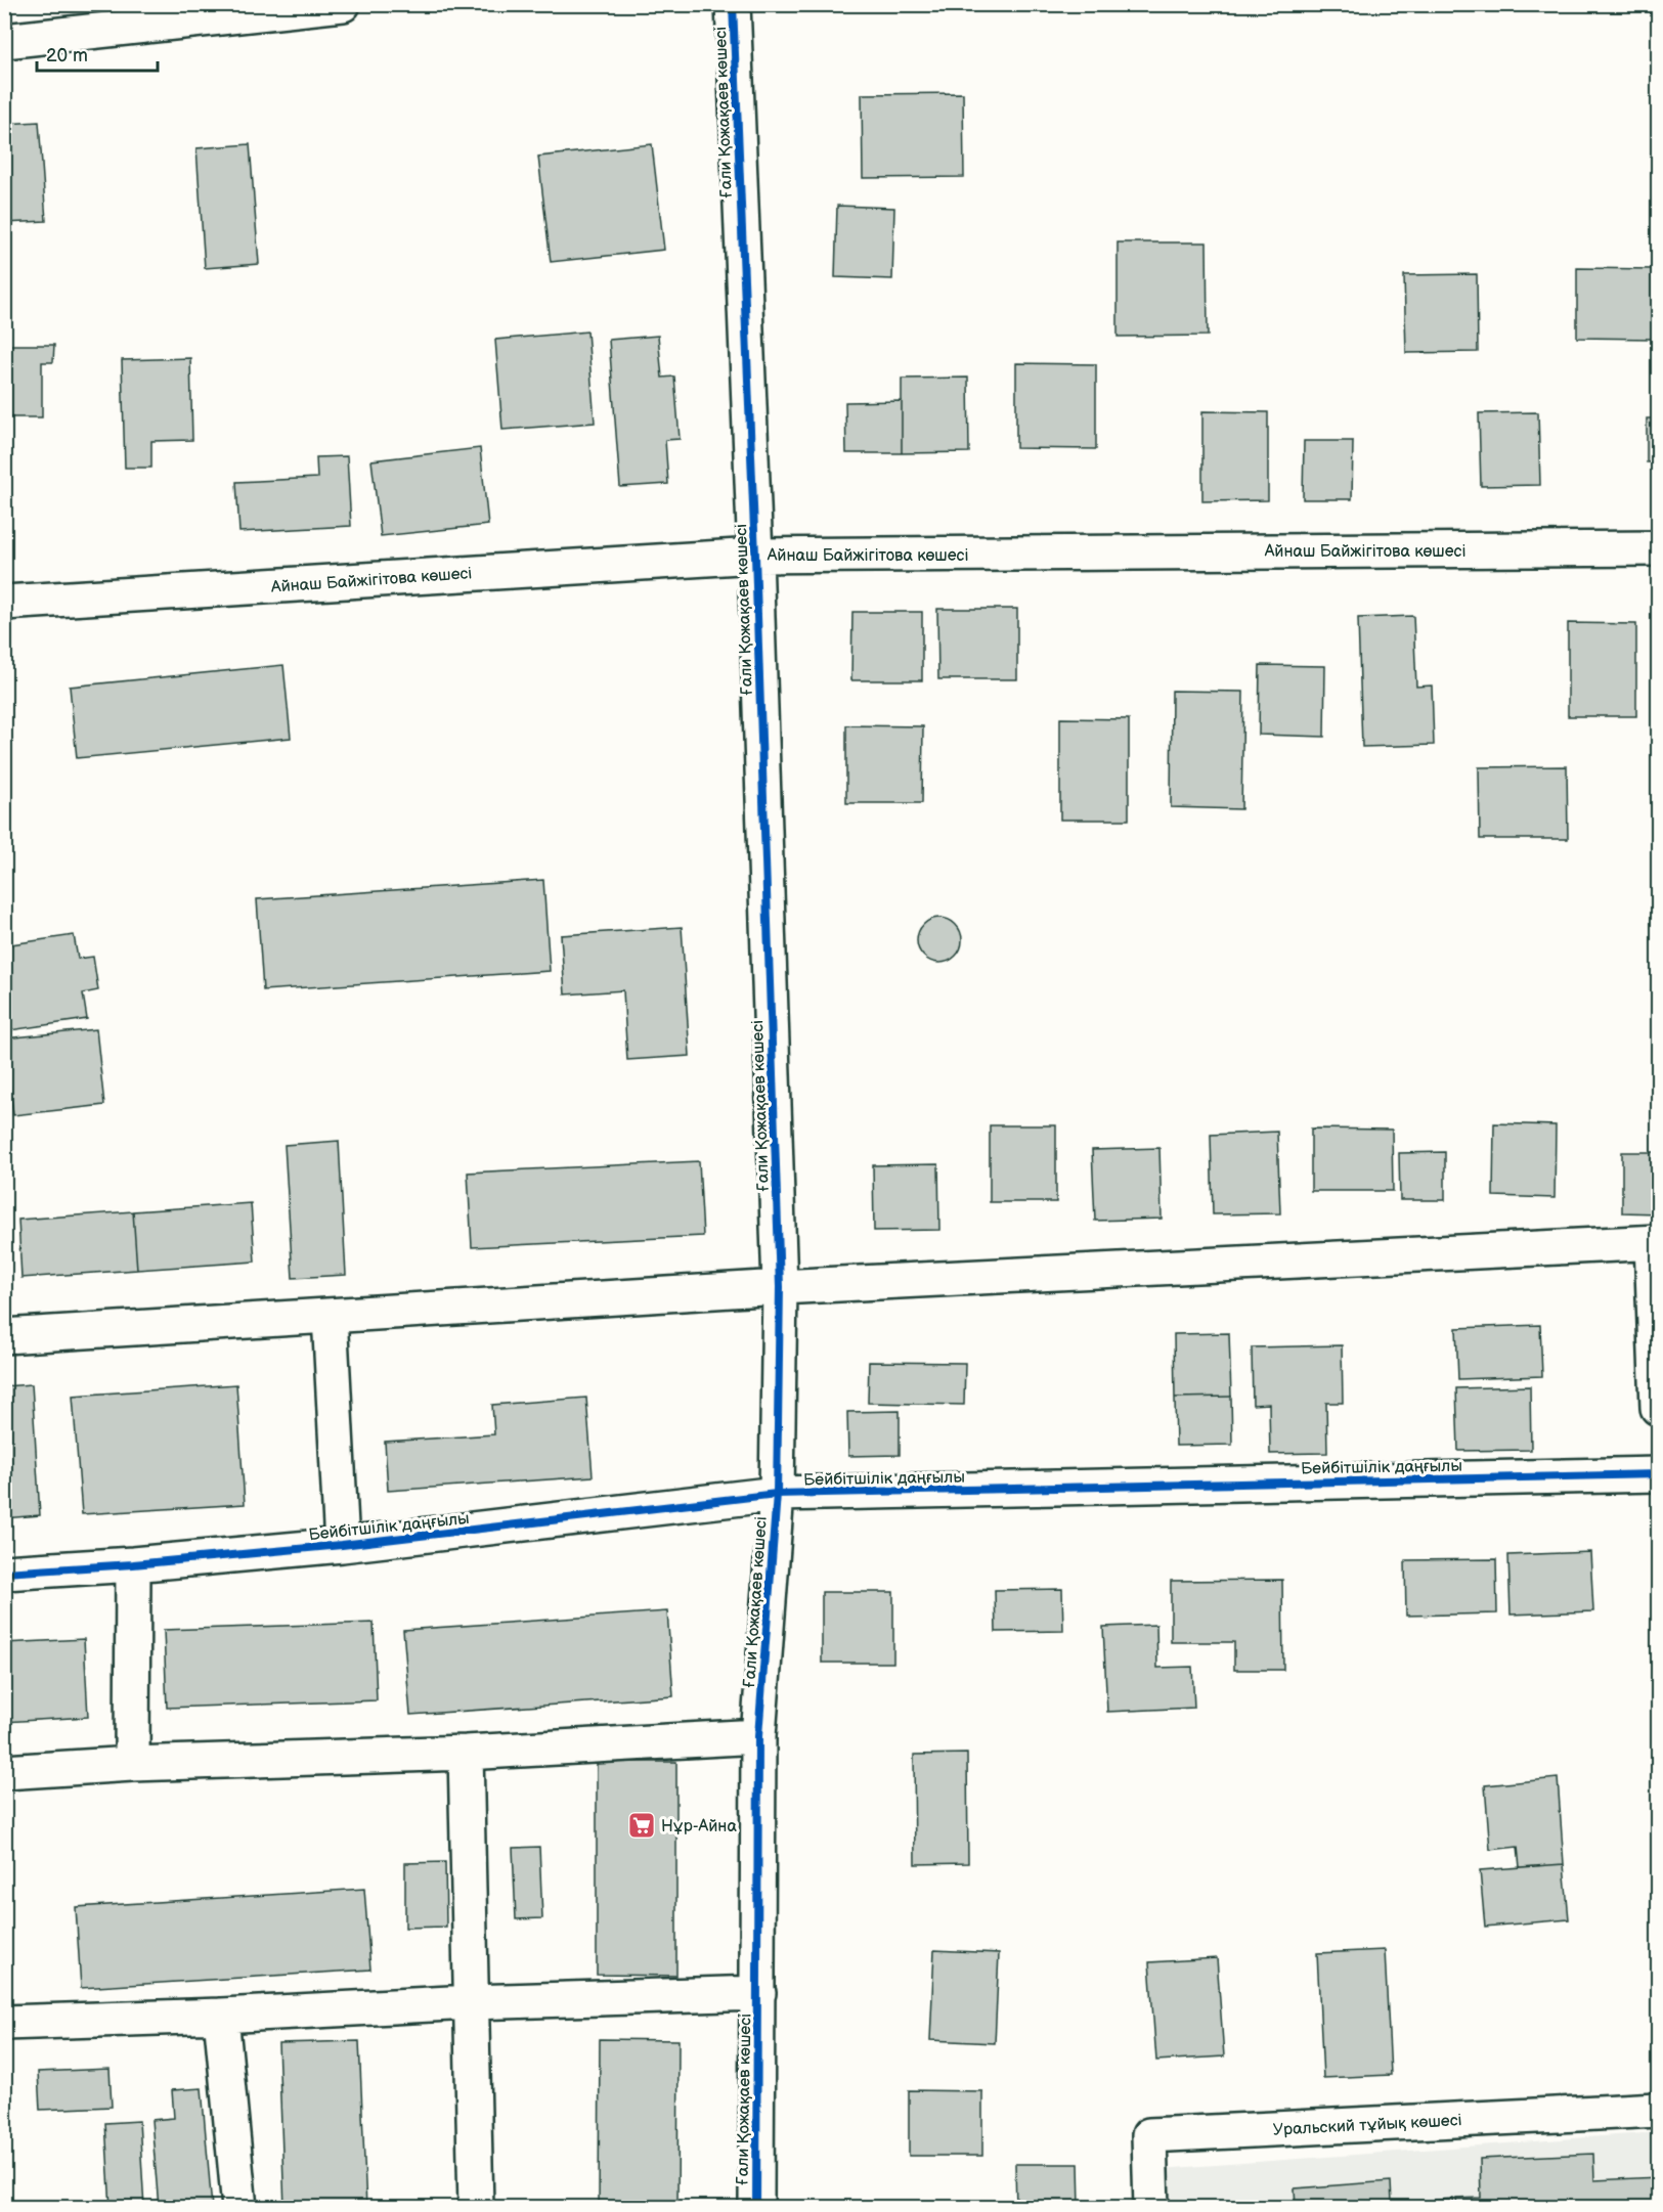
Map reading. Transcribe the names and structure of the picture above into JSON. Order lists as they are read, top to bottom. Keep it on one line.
{"streets":{"street":["Ғали Қожақаев көшесі","Айнаш Байжігітова көшесі","Бейбітшілік даңғылы","Уральский тұйық көшесі"]},"crossings":[["Ғали Қожақаев көшесі","Айнаш Байжігітова көшесі"],["Ғали Қожақаев көшесі","Бейбітшілік даңғылы"]],"places":{"supermarket":["Нұр-Айна"]},"scale_bar":"20 m"}
